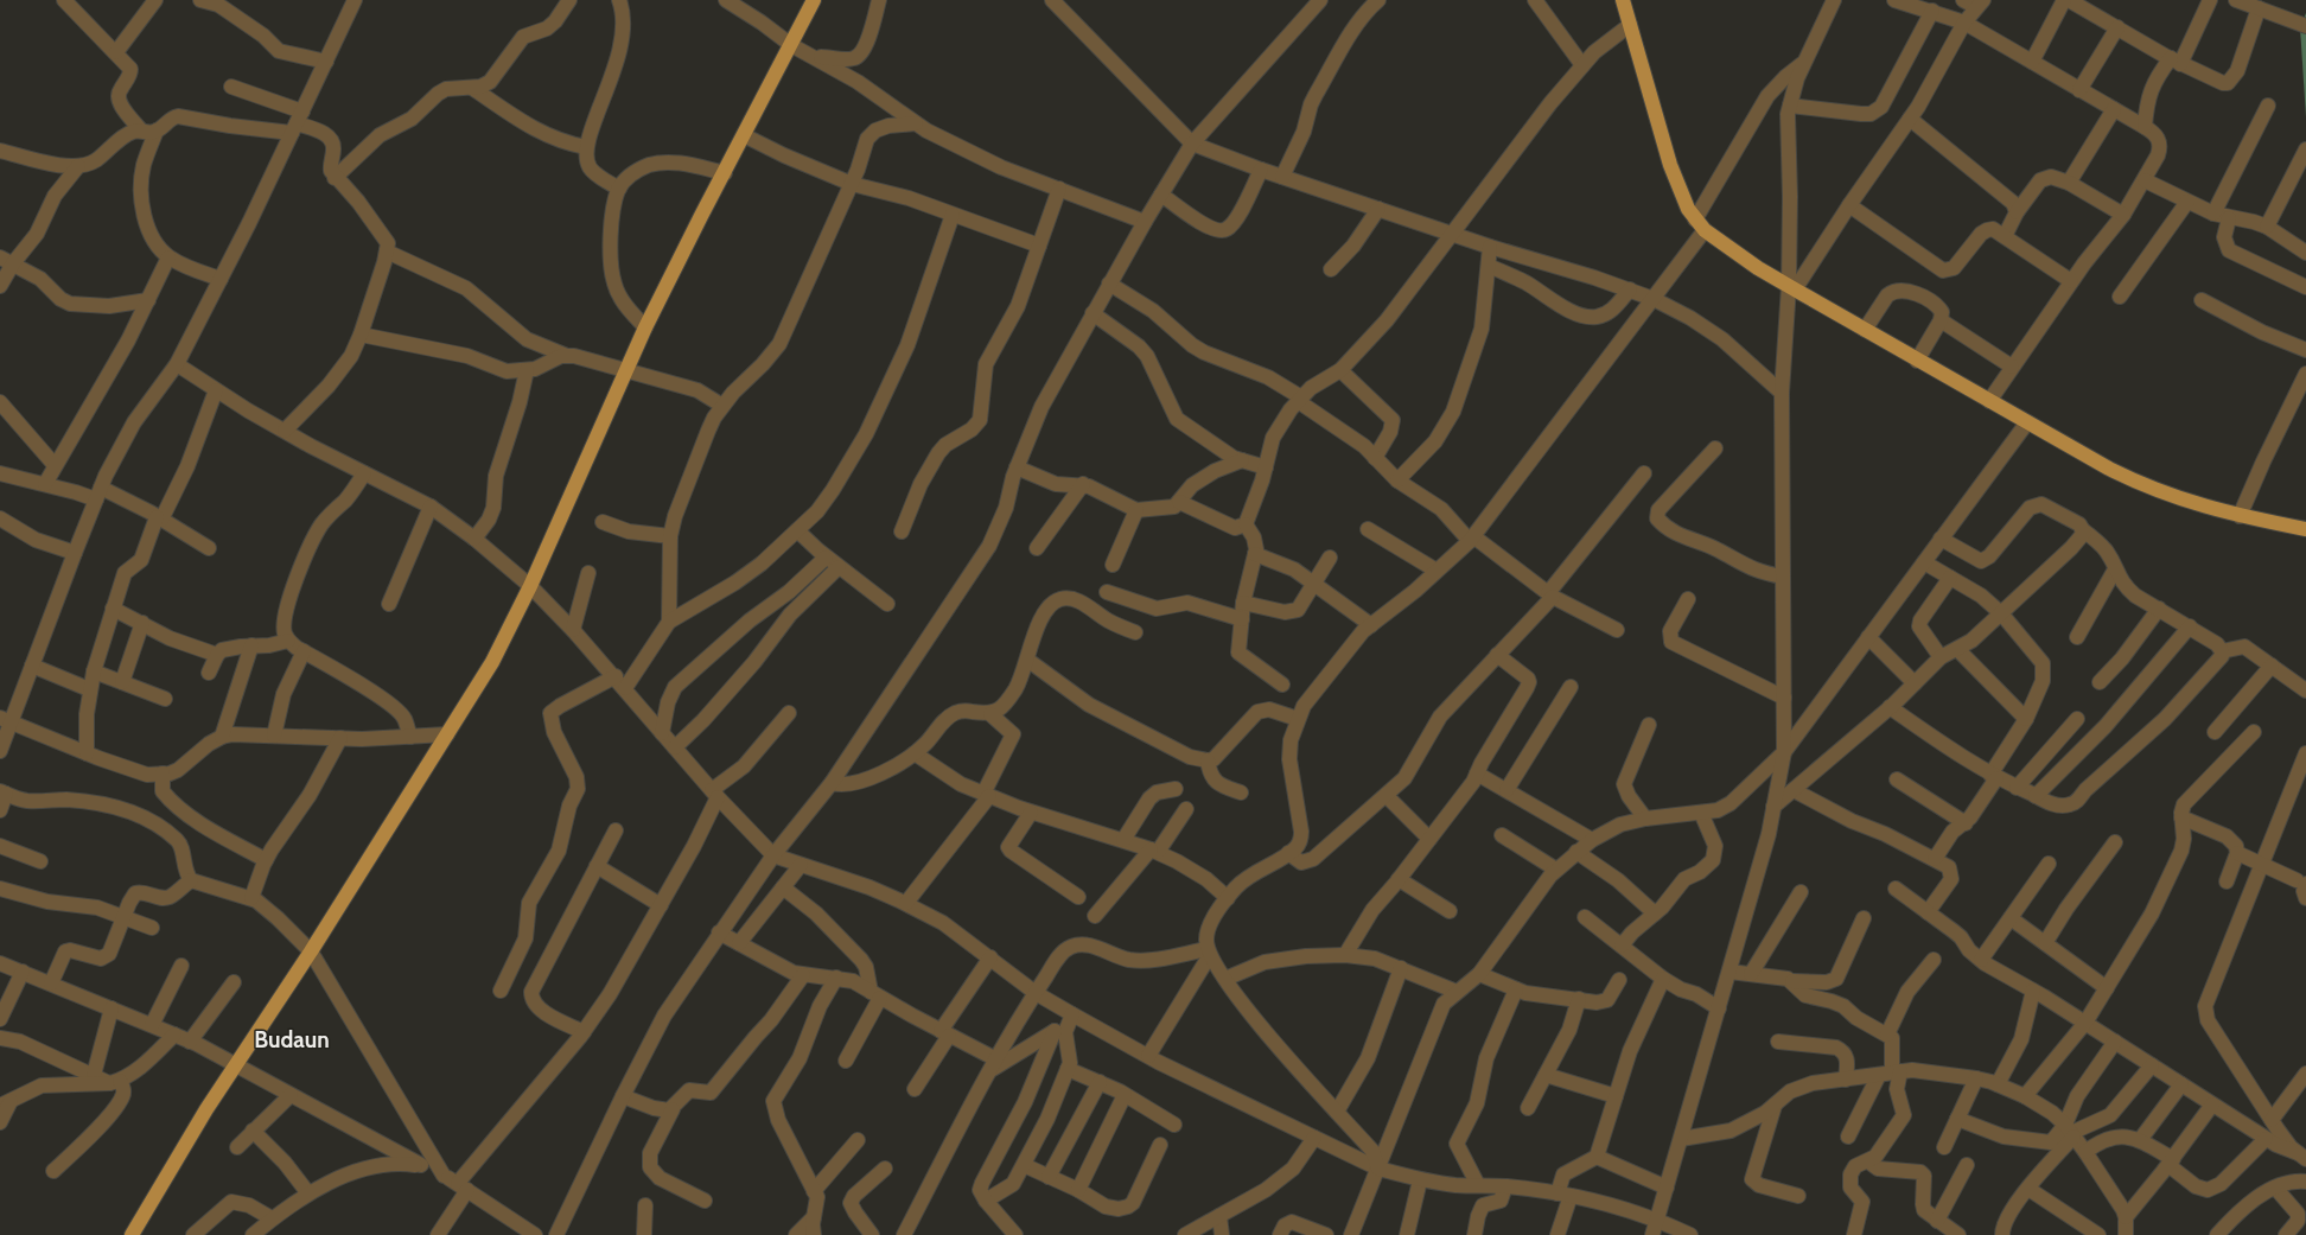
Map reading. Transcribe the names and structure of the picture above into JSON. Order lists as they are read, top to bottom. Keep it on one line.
{"districts":["Budaun"]}
